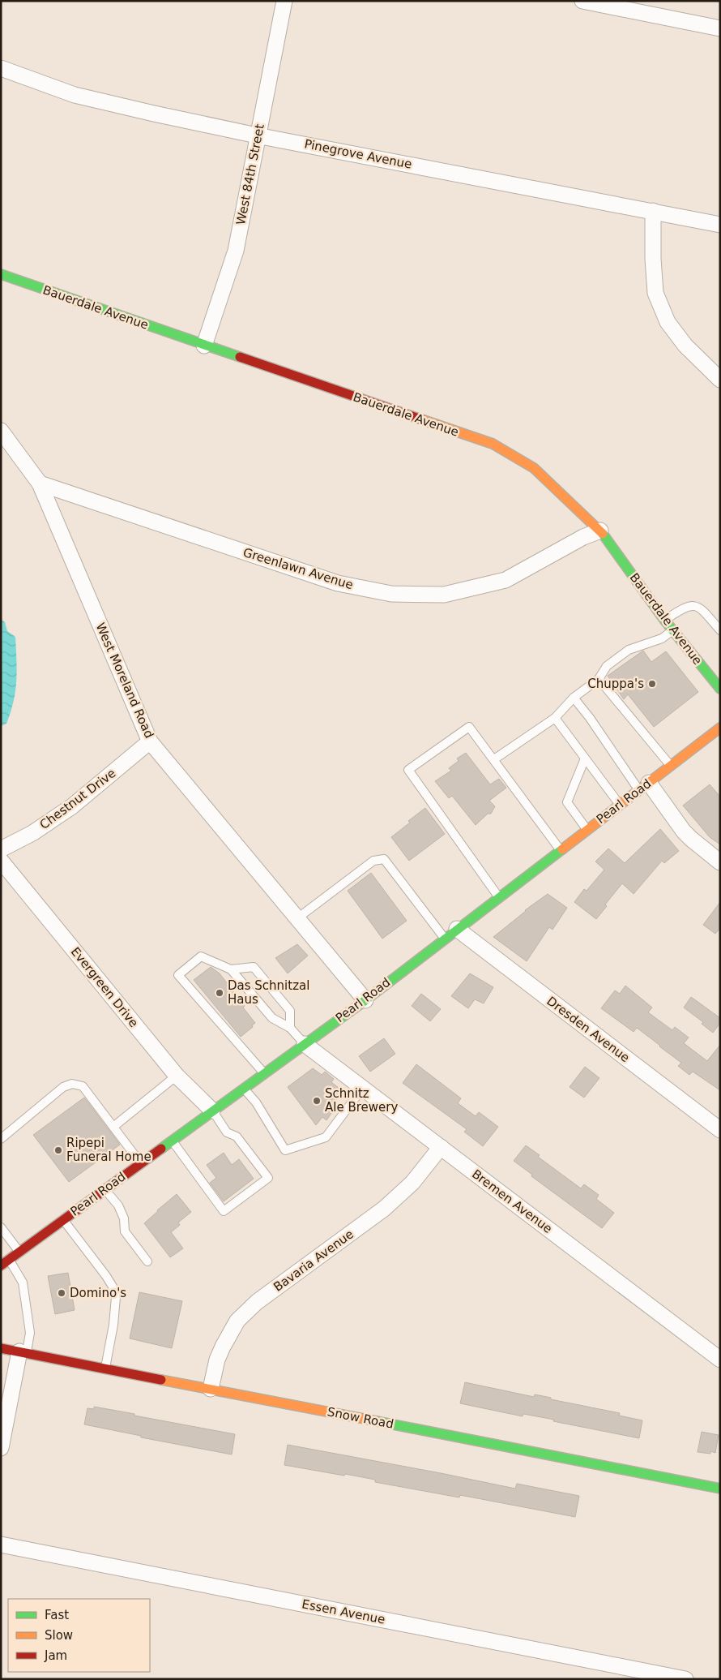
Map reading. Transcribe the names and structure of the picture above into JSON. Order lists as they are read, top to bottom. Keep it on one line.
{"streets":{"main road":["Bauerdale Avenue","Pearl Road","Snow Road"],"street":["Pinegrove Avenue","West 84th Street","Greenlawn Avenue","West Moreland Road","Chestnut Drive","Evergreen Drive","Dresden Avenue","Bremen Avenue","Bavaria Avenue","Essen Avenue"]},"crossings":[["Pinegrove Avenue","West 84th Street"],["West 84th Street","Bauerdale Avenue"],["Bauerdale Avenue","Greenlawn Avenue"],["Greenlawn Avenue","West Moreland Road"],["West Moreland Road","Chestnut Drive"],["West Moreland Road","Pearl Road"],["Pearl Road","Evergreen Drive"],["Pearl Road","Dresden Avenue"],["Pearl Road","Bremen Avenue"],["Bremen Avenue","Bavaria Avenue"],["Bavaria Avenue","Snow Road"]],"places":["Chuppa's","Das Schnitzal Haus","Schnitz Ale Brewery","Ripepi Funeral Home","Domino's"],"legend":["Fast","Slow","Jam"]}
